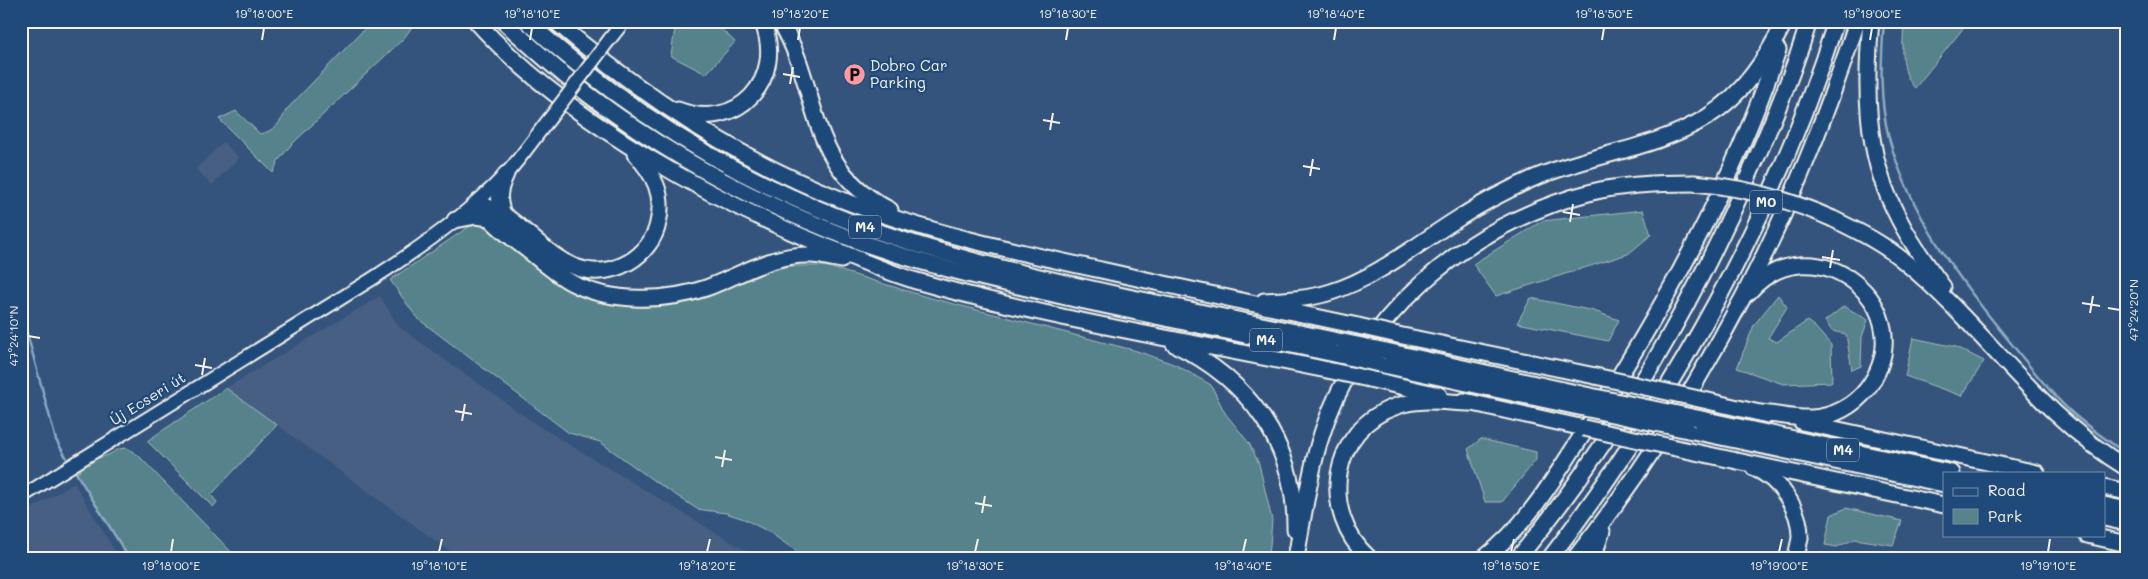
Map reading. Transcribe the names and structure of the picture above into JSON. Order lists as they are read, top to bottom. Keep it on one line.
{"streets":{"highway":["M0","M4"],"main road":["Új Ecseri út"]},"places":{"parking":["Dobro Car Parking"]},"legend":["Road","Park"],"coordinates":["19°18'00\"E","19°18'10\"E","19°18'20\"E","19°18'30\"E","19°18'40\"E","19°18'50\"E","19°19'00\"E","47°24'20\"N","47°24'10\"N","19°19'10\"E"]}
